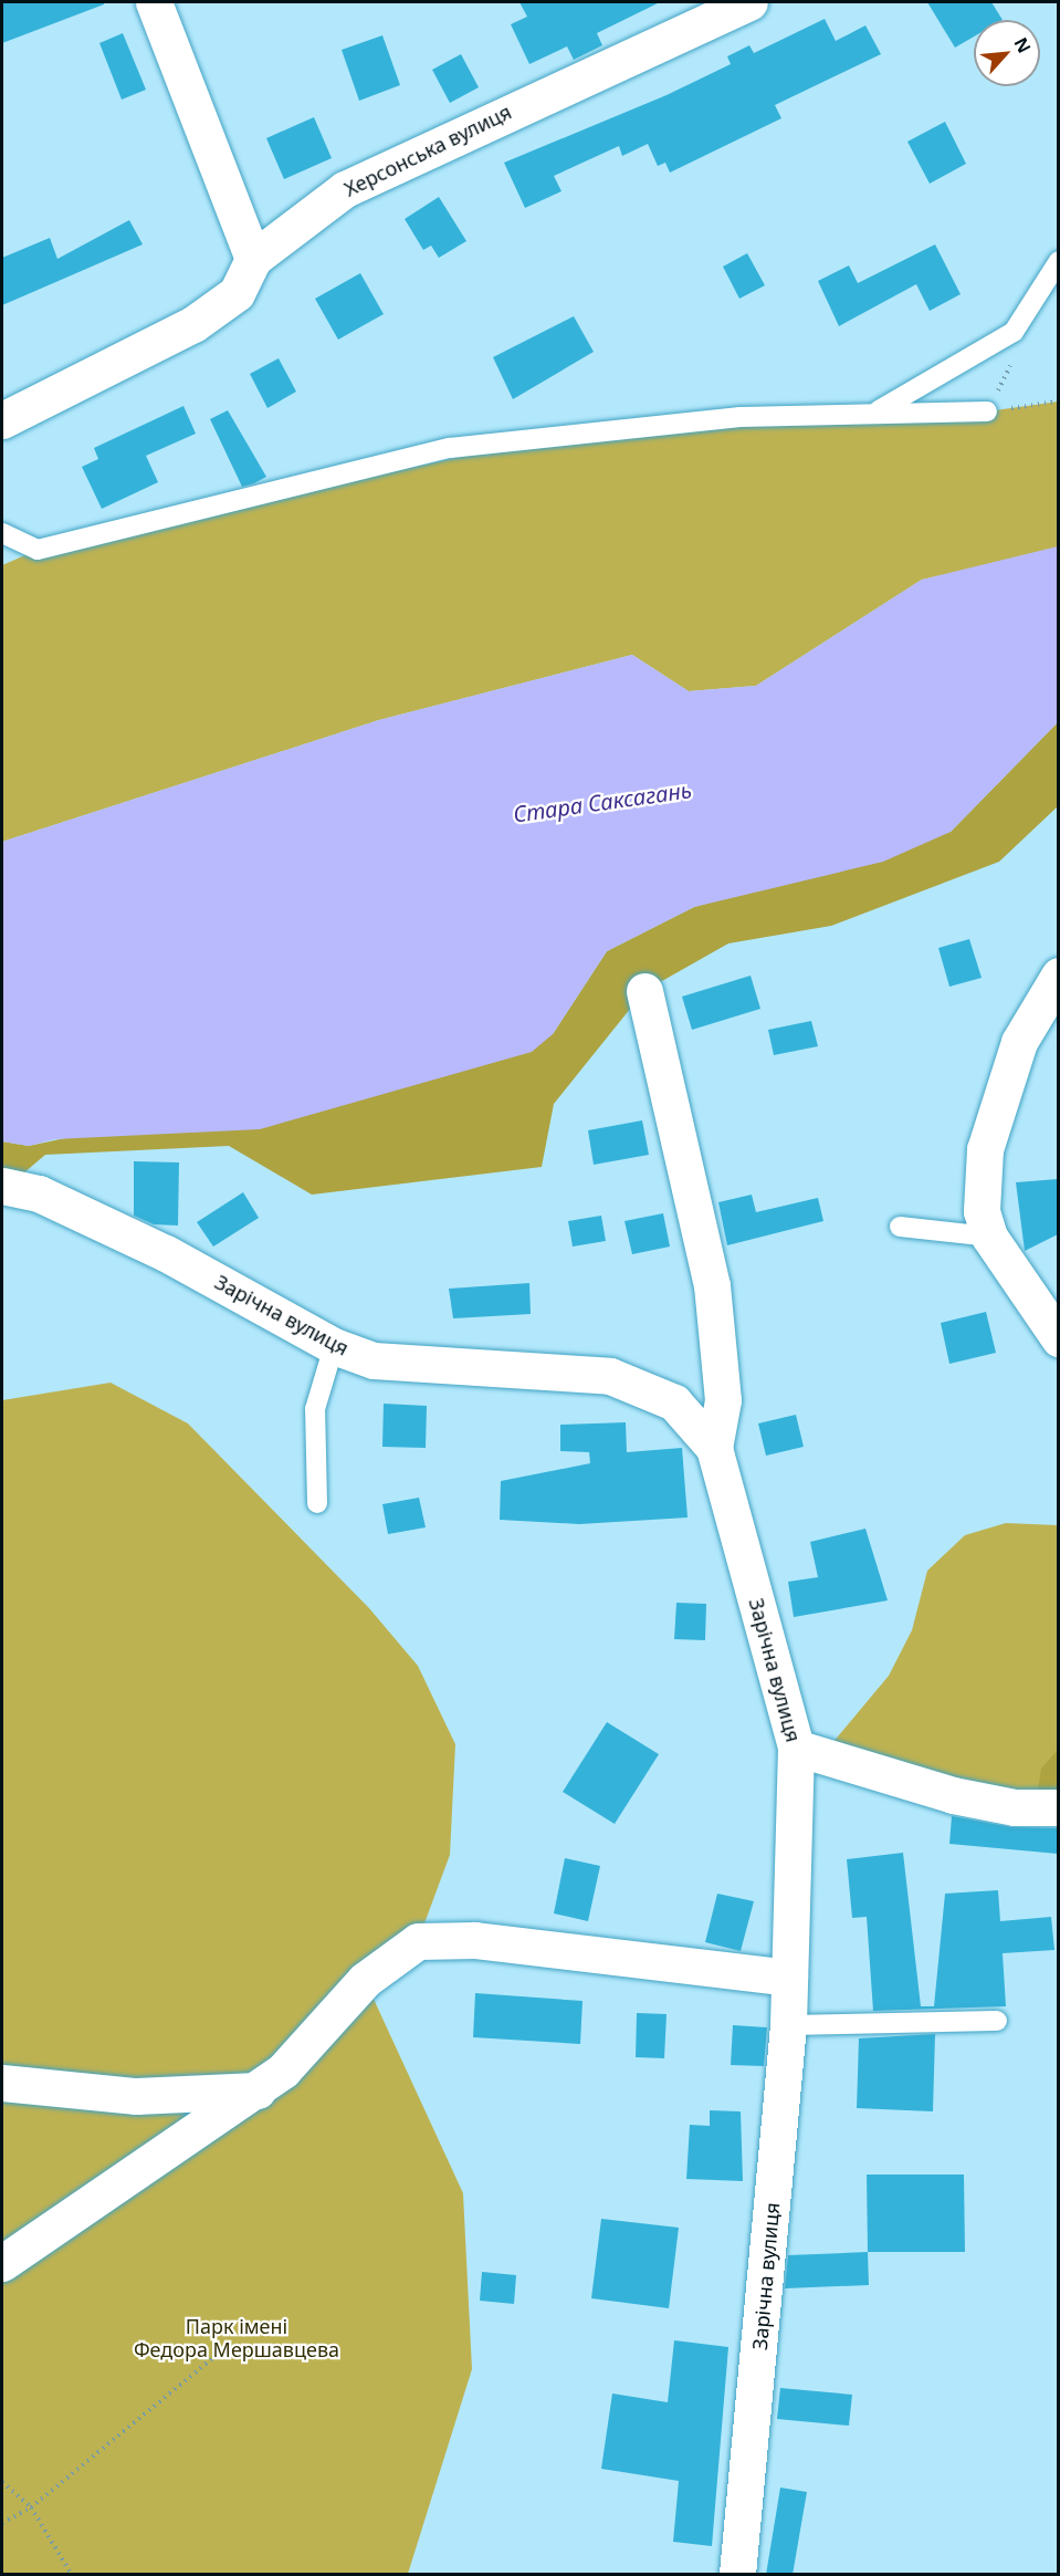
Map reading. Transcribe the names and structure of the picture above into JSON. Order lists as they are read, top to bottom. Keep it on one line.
{"streets":{"street":["Херсонська вулиця","Зарічна вулиця"]},"water":["Стара Саксагань"],"parks":["Парк імені Федора Мершавцева"],"north":"top right"}
